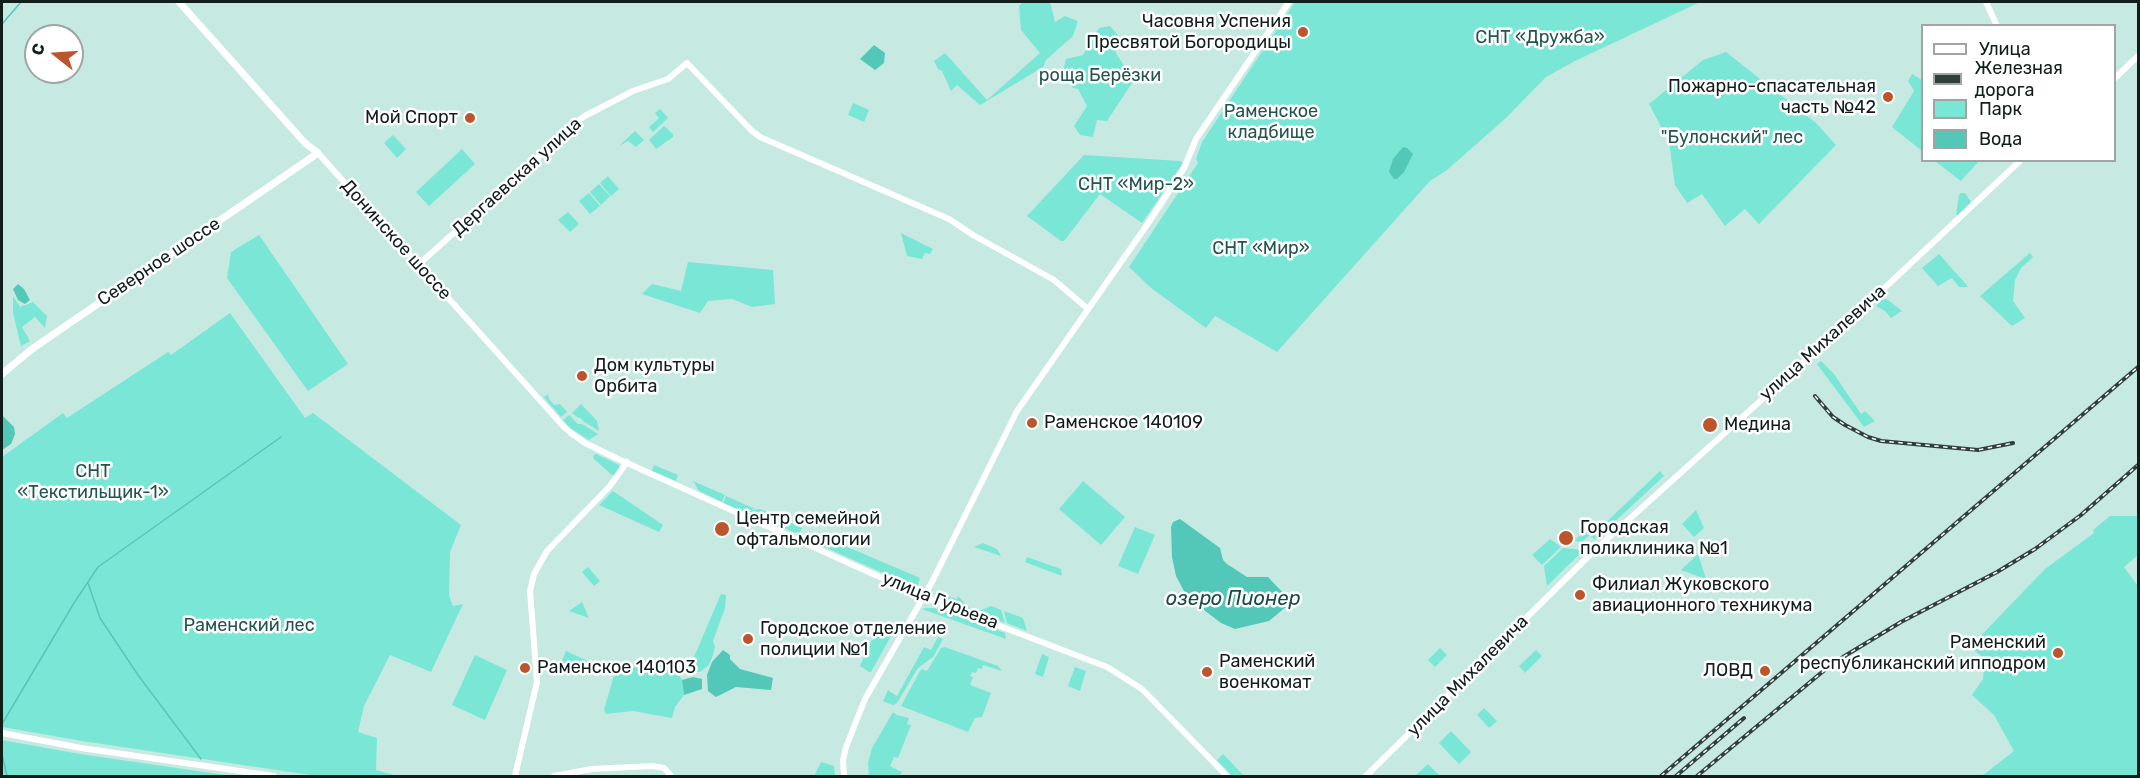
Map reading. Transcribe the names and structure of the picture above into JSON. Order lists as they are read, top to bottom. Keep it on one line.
{"streets":{"main road":["Дергаевская улица","Донинское шоссе","Северное шоссе","улица Михалевича","улица Гурьева"]},"crossings":[["Дергаевская улица","Донинское шоссе"],["Донинское шоссе","Северное шоссе"],["Донинское шоссе","улица Гурьева"]],"water":["озеро Пионер"],"parks":["СНТ «Дружба»","роща Берёзки","Раменское кладбище","\"Булонский\" лес","СНТ «Мир-2»","СНТ «Мир»","СНТ «Текстильщик-1»","Раменский лес"],"places":["Часовня Успения Пресвятой Богородицы","Пожарно-спасательная часть №42","Мой Спорт","Дом культуры Орбита","Раменское 140109","Медина","Центр семейной офтальмологии","Городская поликлиника №1","Филиал Жуковского авиационного техникума","Городское отделение полиции №1","Раменский республиканский ипподром","Раменское 140103","ЛОВД","Раменский военкомат"],"legend":["Улица","Железная дорога","Парк","Вода"],"north":"left"}
